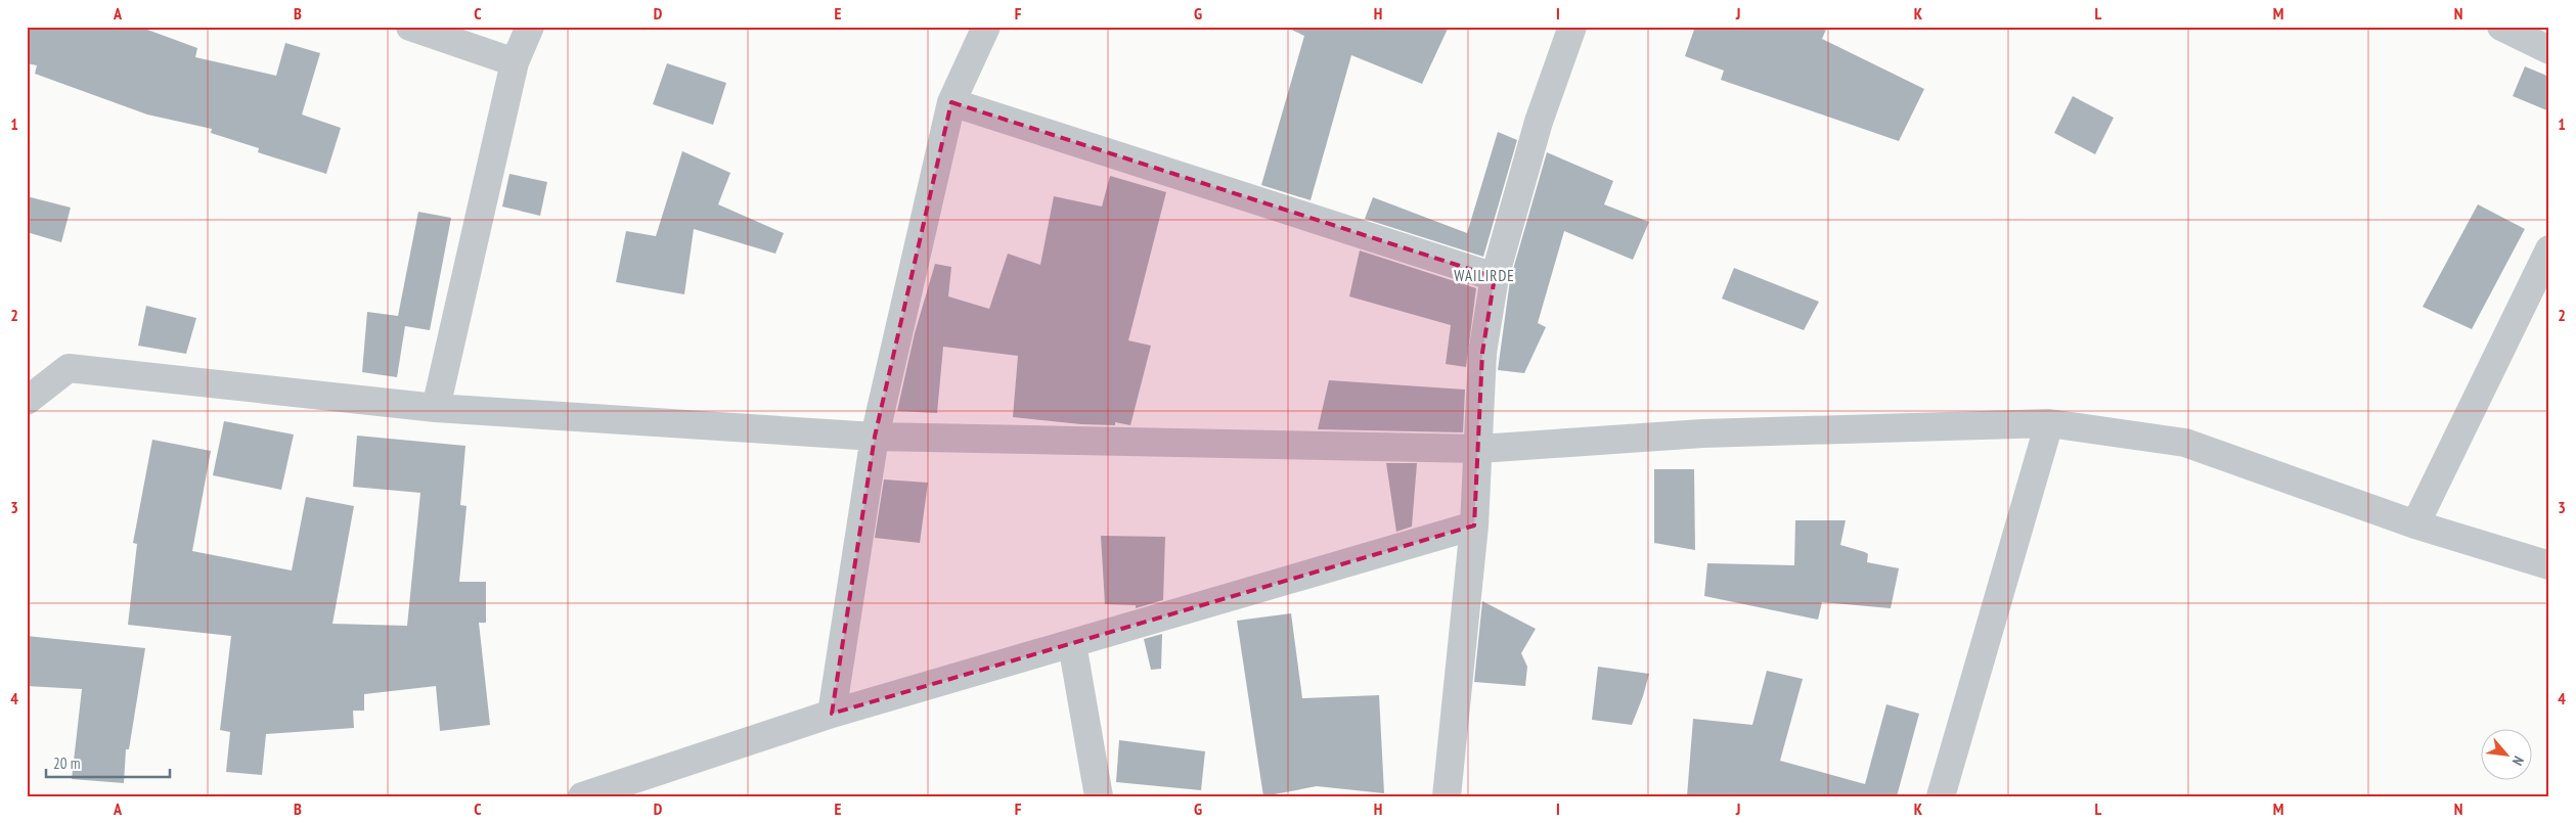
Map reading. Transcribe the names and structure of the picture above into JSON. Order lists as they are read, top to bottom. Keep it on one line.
{"districts":["WAILIRDE"],"scale_bar":"20 m","north":"bottom right","grid":{"columns":["A","B","C","D","E","F","G","H","I","J","K","L","M","N"],"rows":["1","2","3","4"]}}
